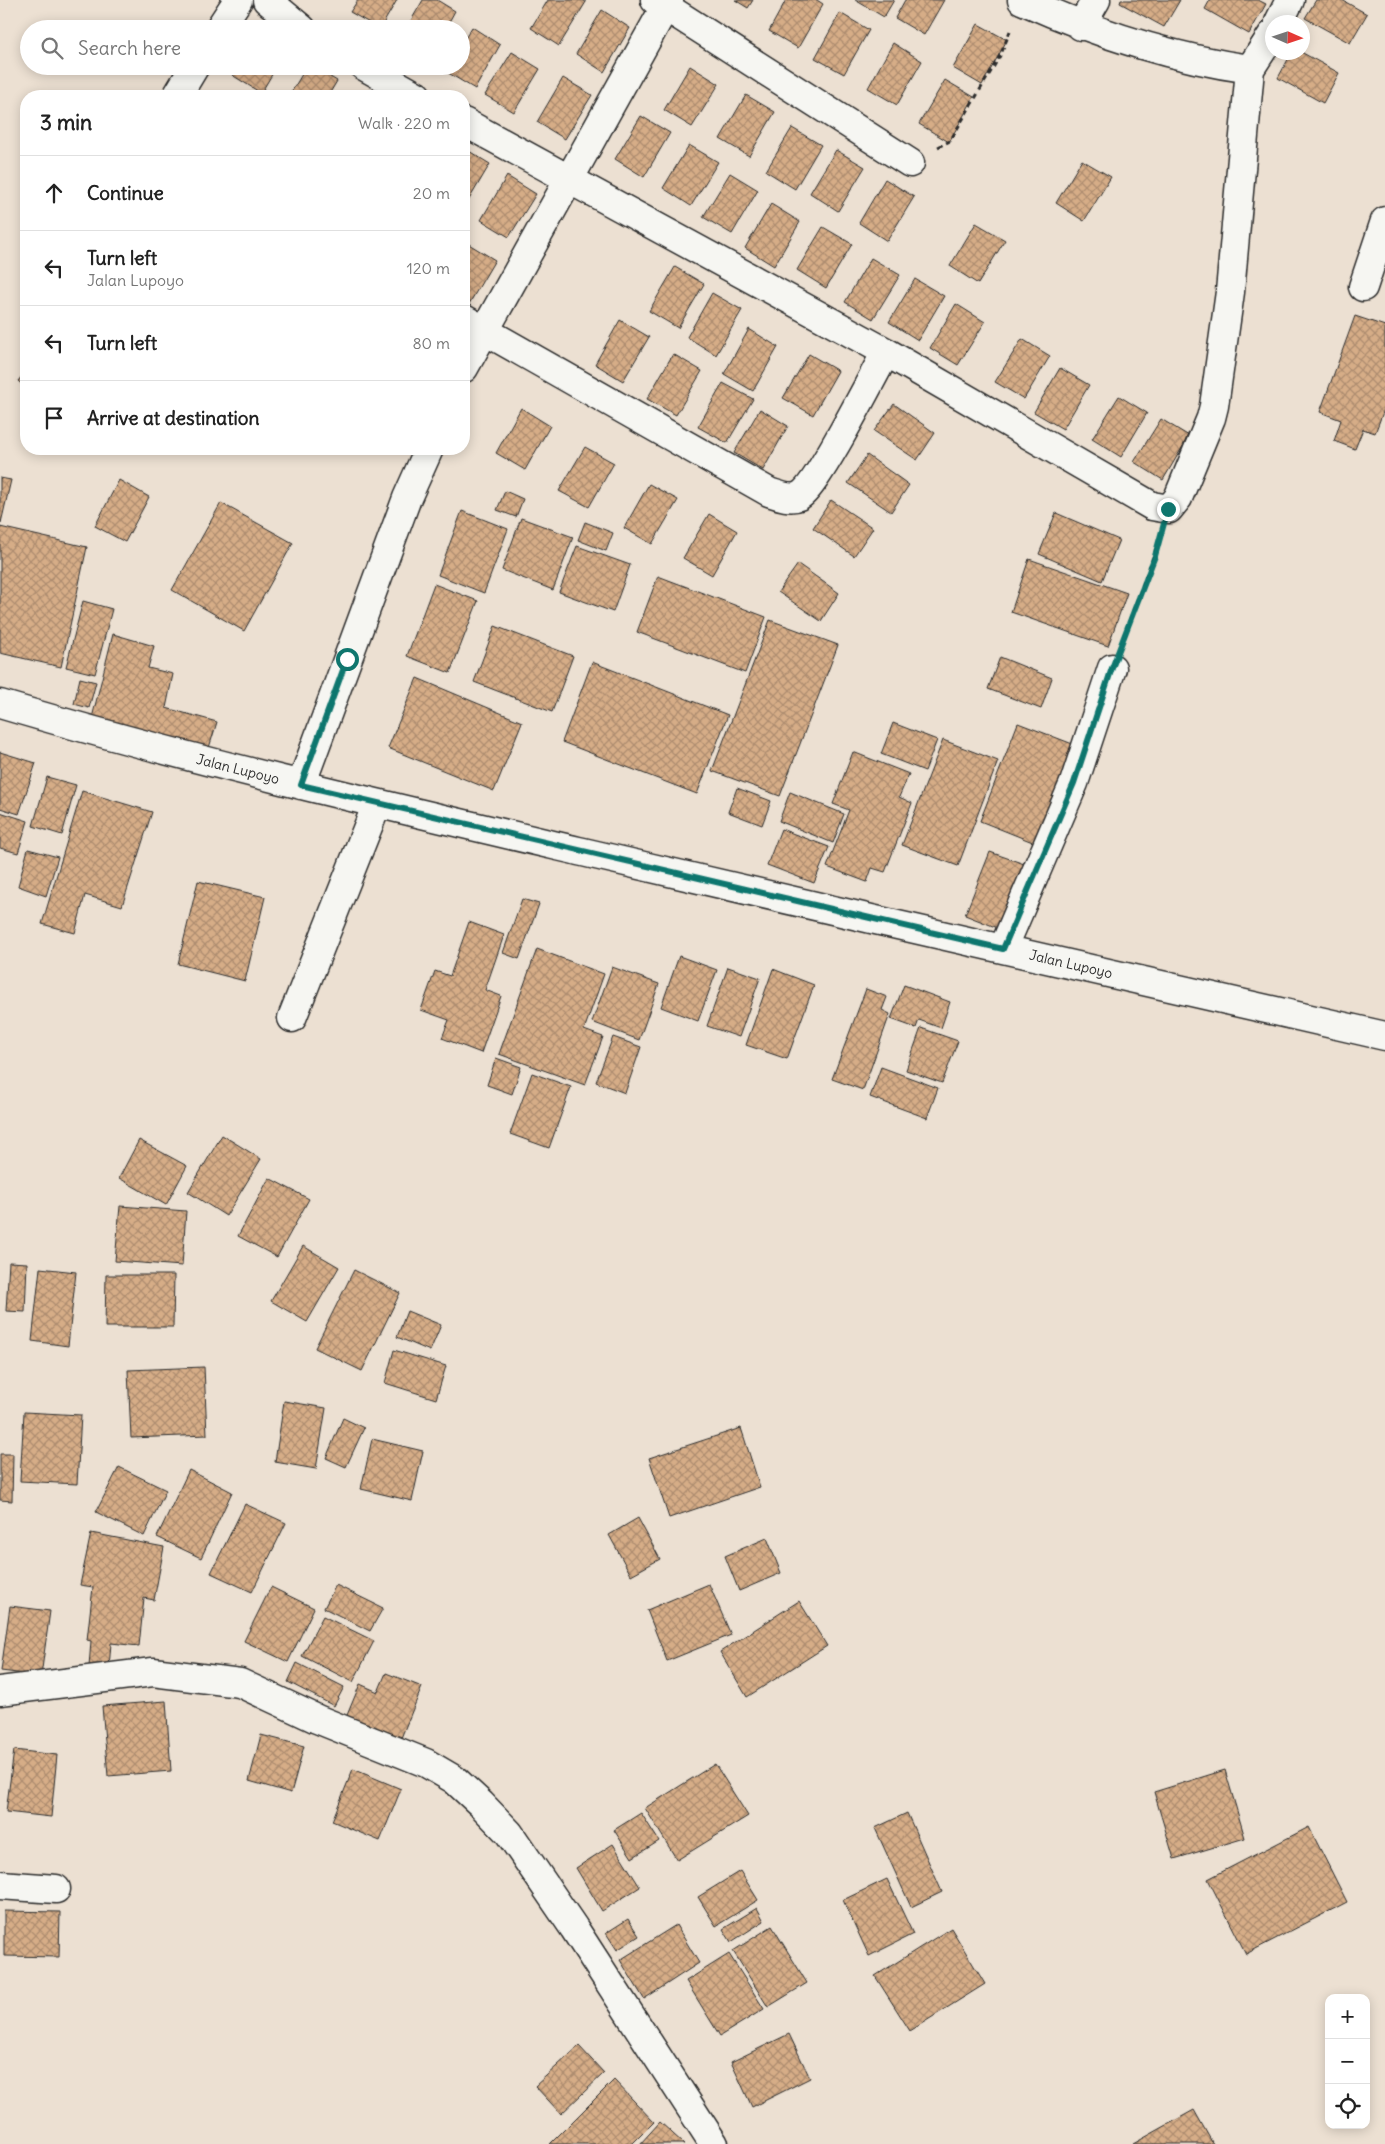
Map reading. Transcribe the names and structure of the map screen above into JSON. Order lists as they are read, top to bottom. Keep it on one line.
{"streets":{"street":["Jalan Lupoyo"]},"north":"right","page":{"search":"Search here","heading":["3 min","Walk · 220 m"],"list":[["Continue","20 m"],["Turn left","Jalan Lupoyo","120 m"],["Turn left","80 m"],"Arrive at destination"],"map_buttons":["+","−"]}}
